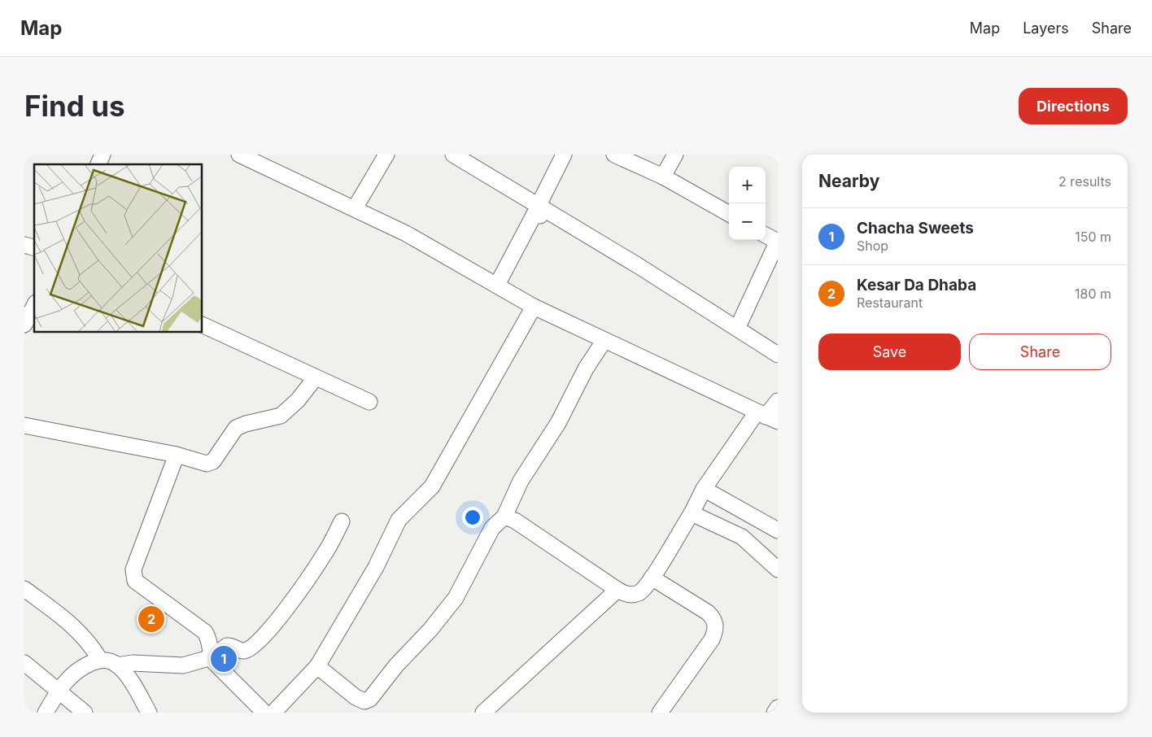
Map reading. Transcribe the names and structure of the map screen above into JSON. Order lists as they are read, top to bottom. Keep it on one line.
{"page":{"header":"Map","nav":["Map","Layers","Share"],"buttons":["Directions",["Save","Share"]],"title":"Find us","heading":["Nearby","2 results"],"map_buttons":["+","−"],"list":[{"mark":"1","name":"Chacha Sweets","note":"Shop","value":"150 m"},{"mark":"2","name":"Kesar Da Dhaba","note":"Restaurant","value":"180 m"}],"pins":["2","1"]}}
